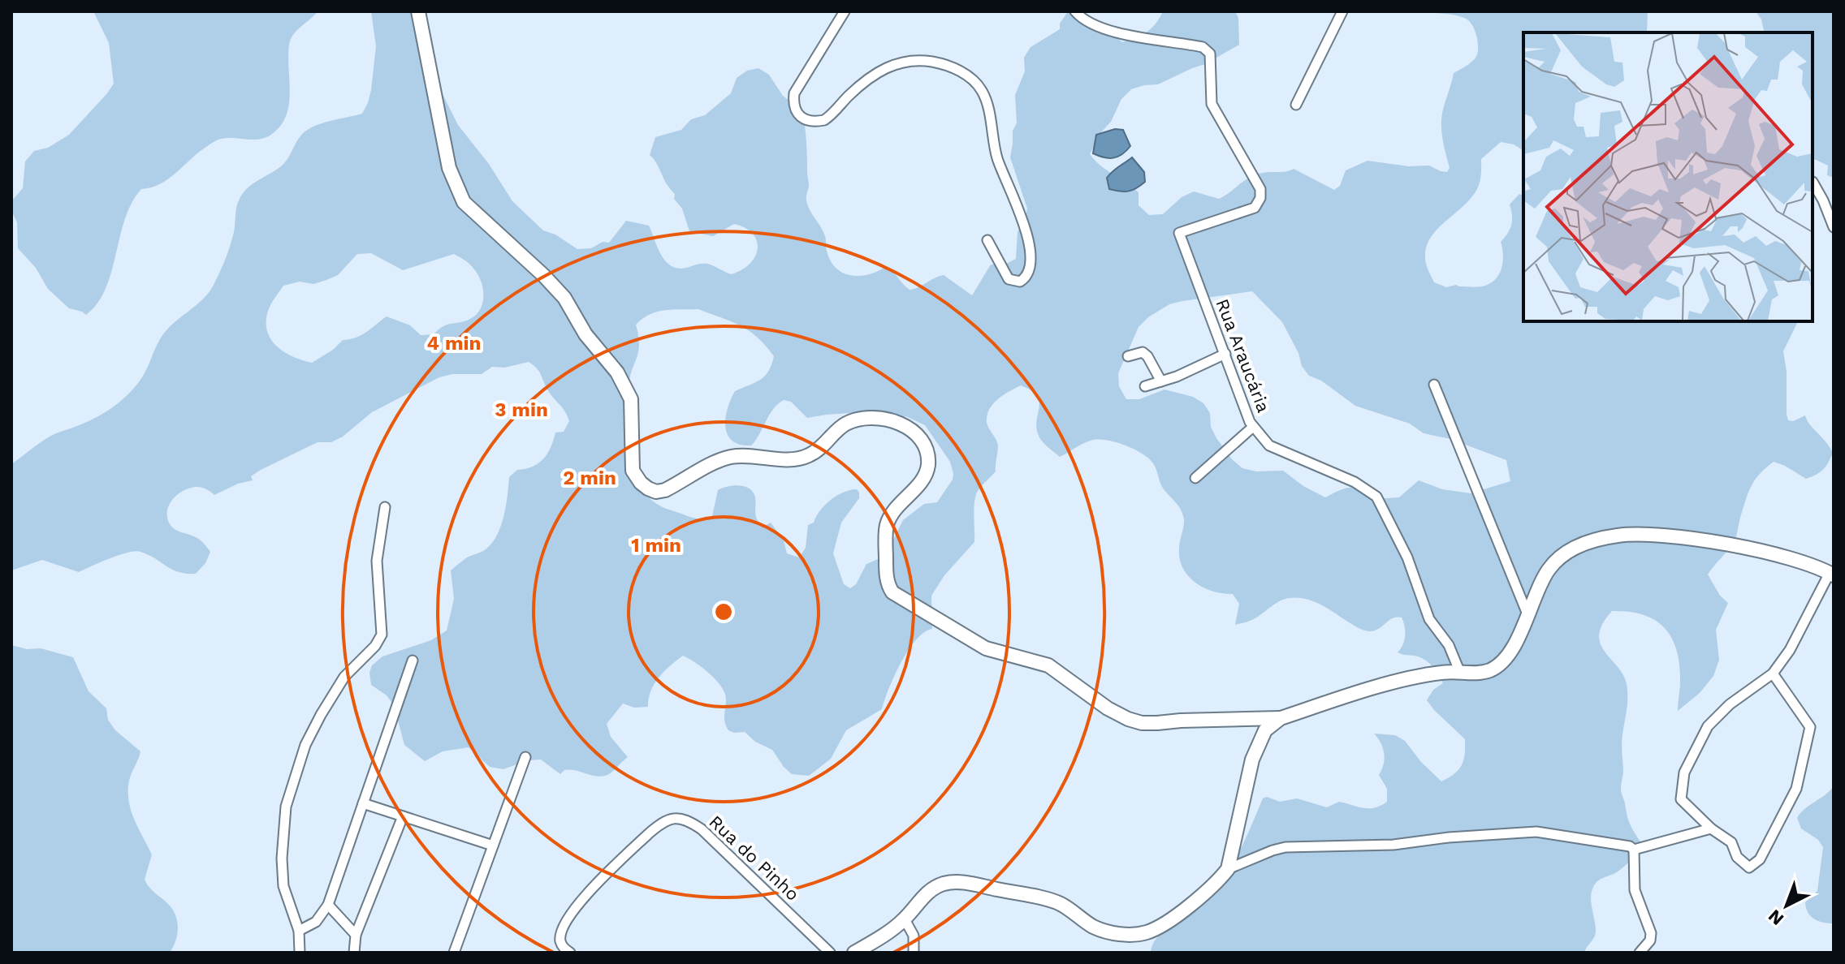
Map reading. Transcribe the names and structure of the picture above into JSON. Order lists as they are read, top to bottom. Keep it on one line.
{"streets":{"street":["Rua Araucária","Rua do Pinho"]},"north":"bottom left","rings":["4 min","3 min","2 min","1 min"]}
